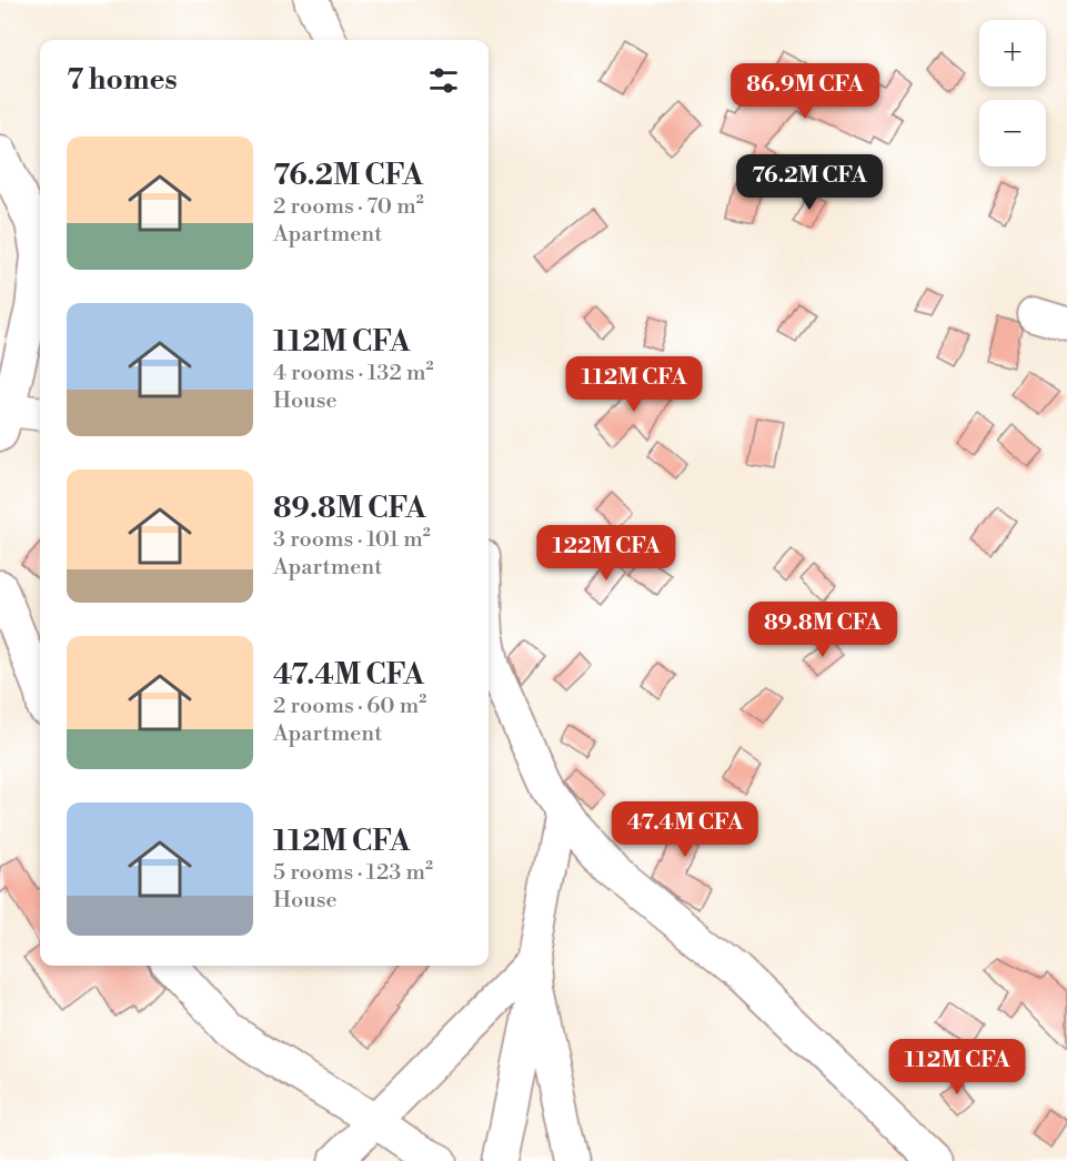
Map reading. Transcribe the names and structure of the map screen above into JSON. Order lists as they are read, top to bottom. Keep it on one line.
{"page":{"map_buttons":["+","−"],"heading":"7 homes","price":["86.9M CFA","76.2M CFA","112M CFA","122M CFA","89.8M CFA","47.4M CFA","112M CFA"],"list":[{"name":"76.2M CFA","note":"2 rooms · 70 m² · Apartment"},{"name":"112M CFA","note":"4 rooms · 132 m² · House"},{"name":"89.8M CFA","note":"3 rooms · 101 m² · Apartment"},{"name":"47.4M CFA","note":"2 rooms · 60 m² · Apartment"},{"name":"112M CFA","note":"5 rooms · 123 m² · House"}]}}
